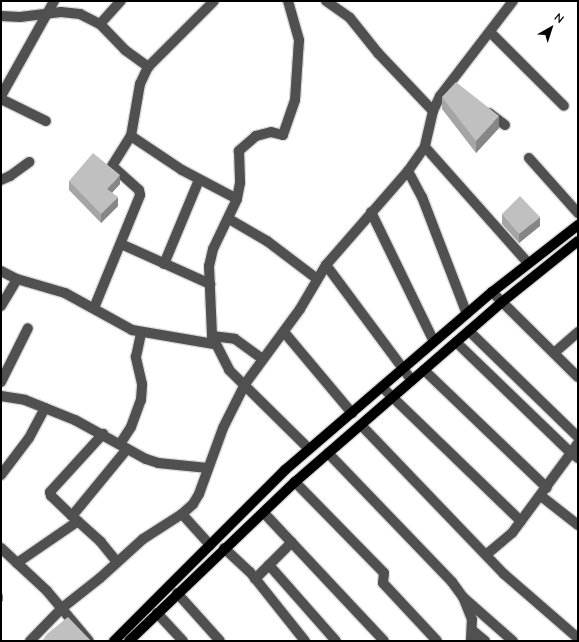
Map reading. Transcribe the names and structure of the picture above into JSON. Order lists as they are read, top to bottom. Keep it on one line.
{"north":"top right"}
